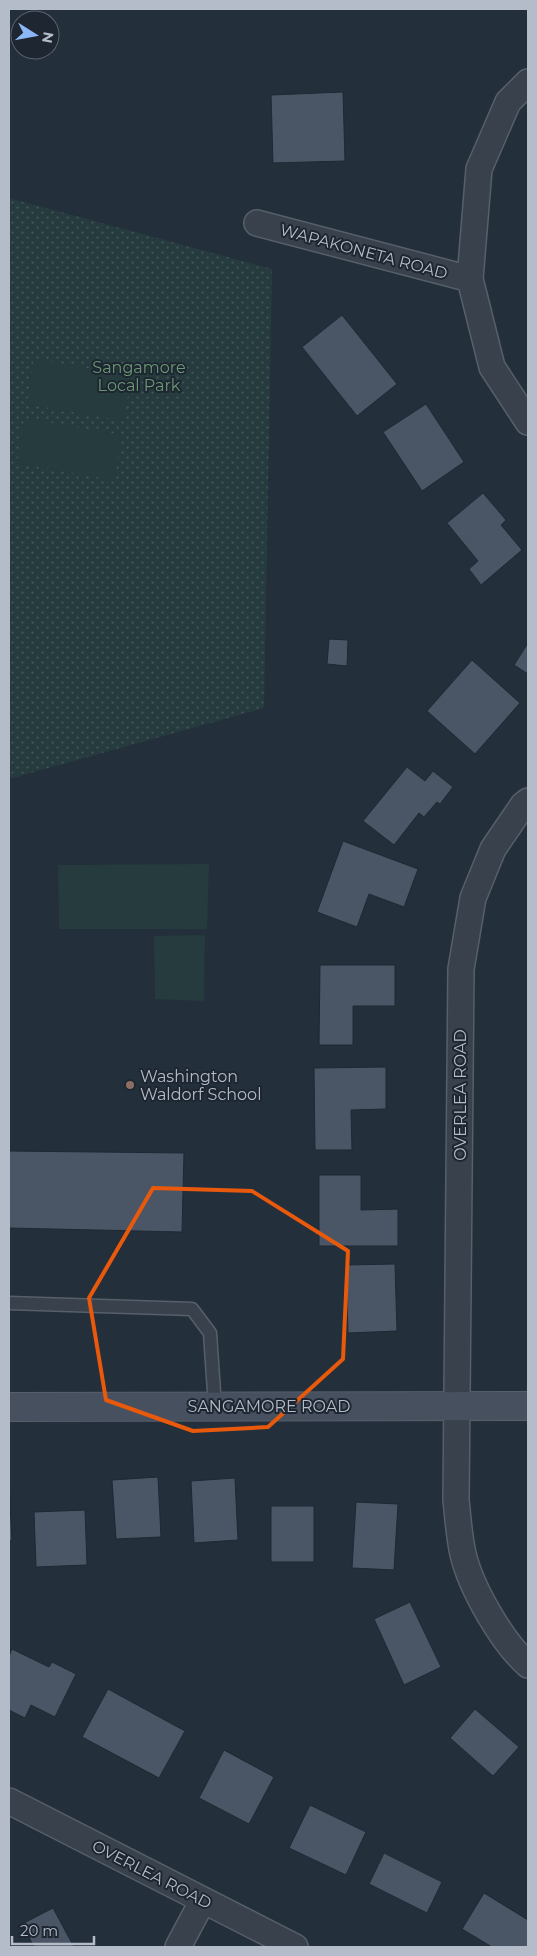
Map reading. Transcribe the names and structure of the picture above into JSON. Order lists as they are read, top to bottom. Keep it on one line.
{"streets":{"street":["WAPAKONETA ROAD","OVERLEA ROAD","SANGAMORE ROAD"]},"crossings":[["OVERLEA ROAD","SANGAMORE ROAD"]],"parks":["Sangamore Local Park"],"places":["Washington Waldorf School"],"scale_bar":"20 m","north":"right"}
